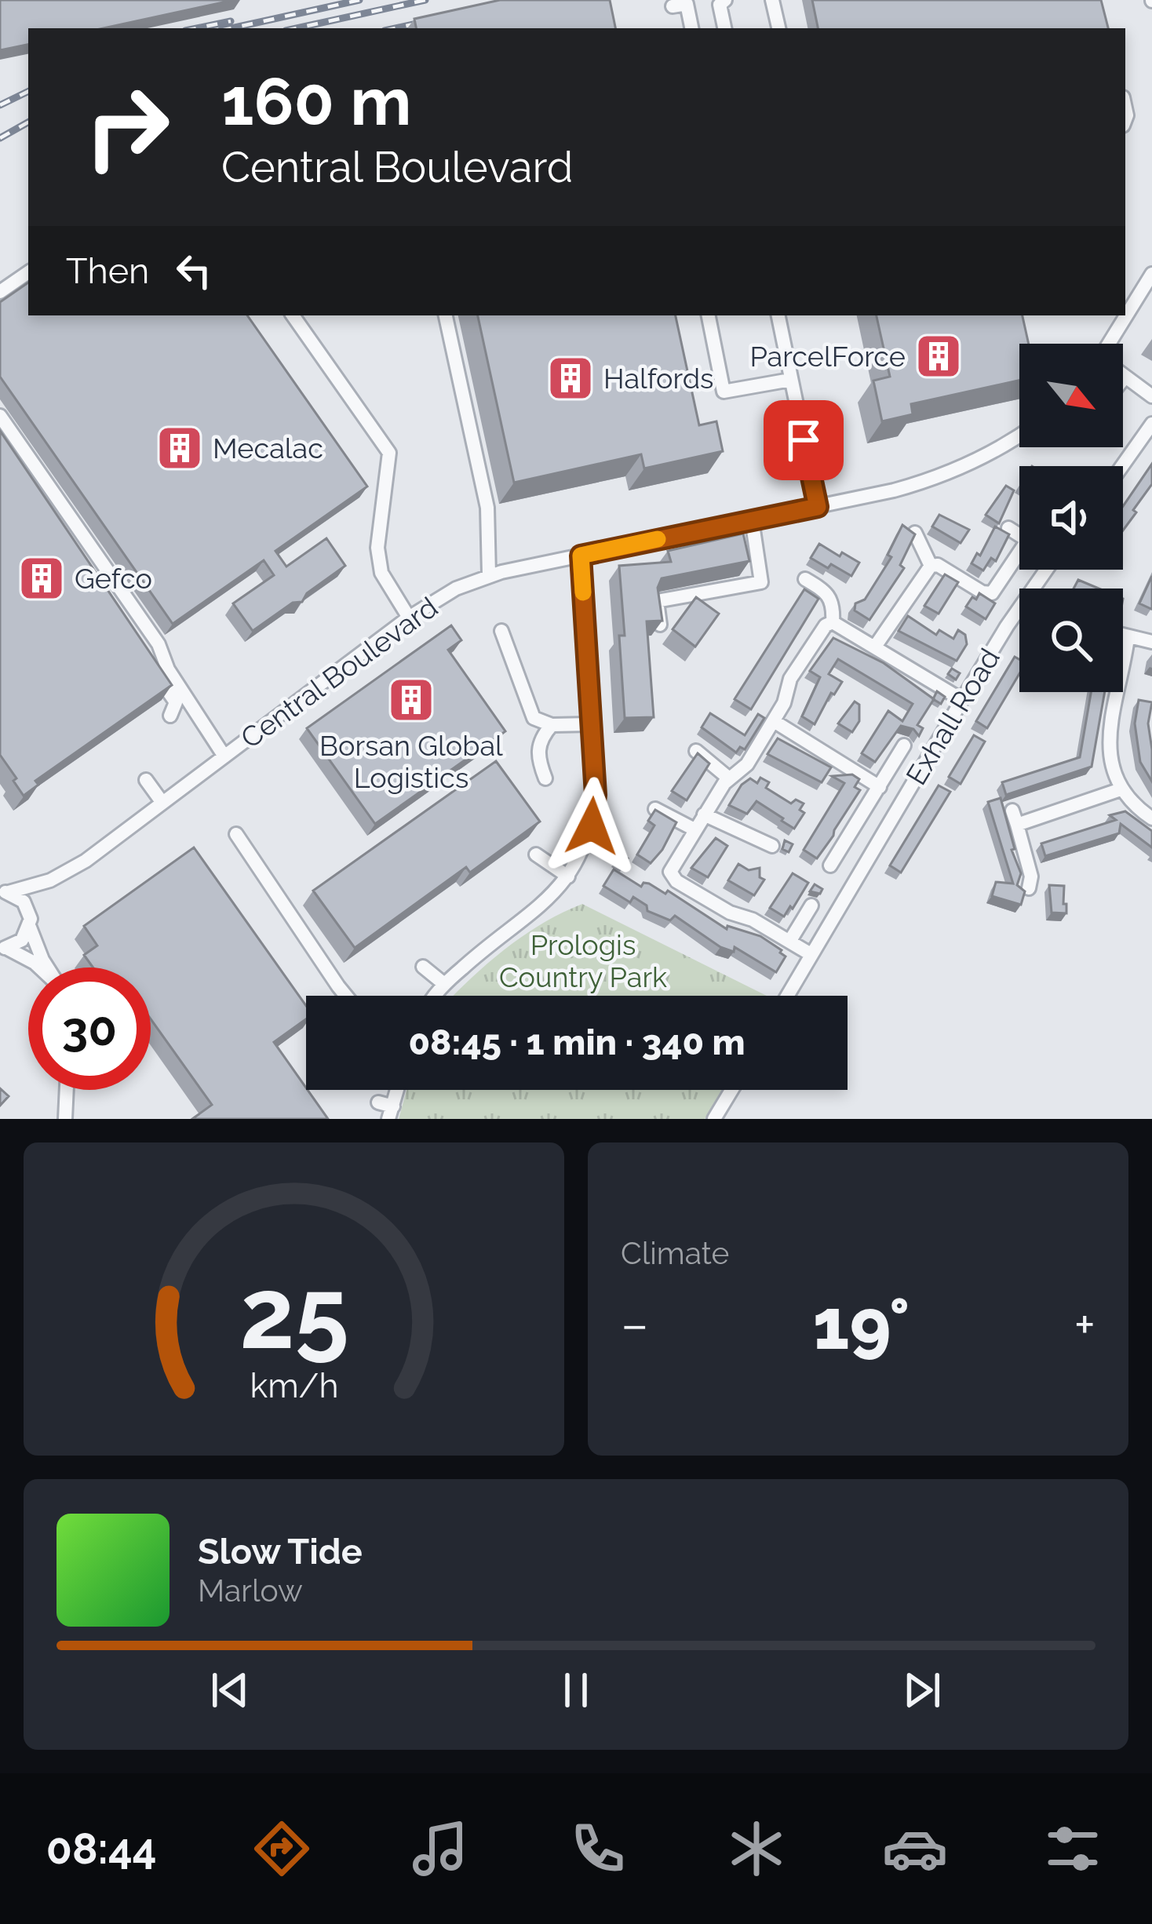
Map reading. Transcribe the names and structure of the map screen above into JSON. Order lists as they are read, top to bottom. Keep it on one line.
{"streets":{"street":["Central Boulevard","Exhall Road"]},"parks":["Prologis Country Park"],"places":{"building":["ParcelForce","Halfords","Mecalac","Gefco","Borsan Global Logistics"]},"north":"bottom right","page":{"turn":["160 m","Central Boulevard"],"then":"Then","limit":"30","trip":"08:45 · 1 min · 340 m","tile":"Climate","heat":["−","19°","+"],"song":["Slow Tide","Marlow"],"tabs":"08:44","gauge":["25","km/h"]}}
